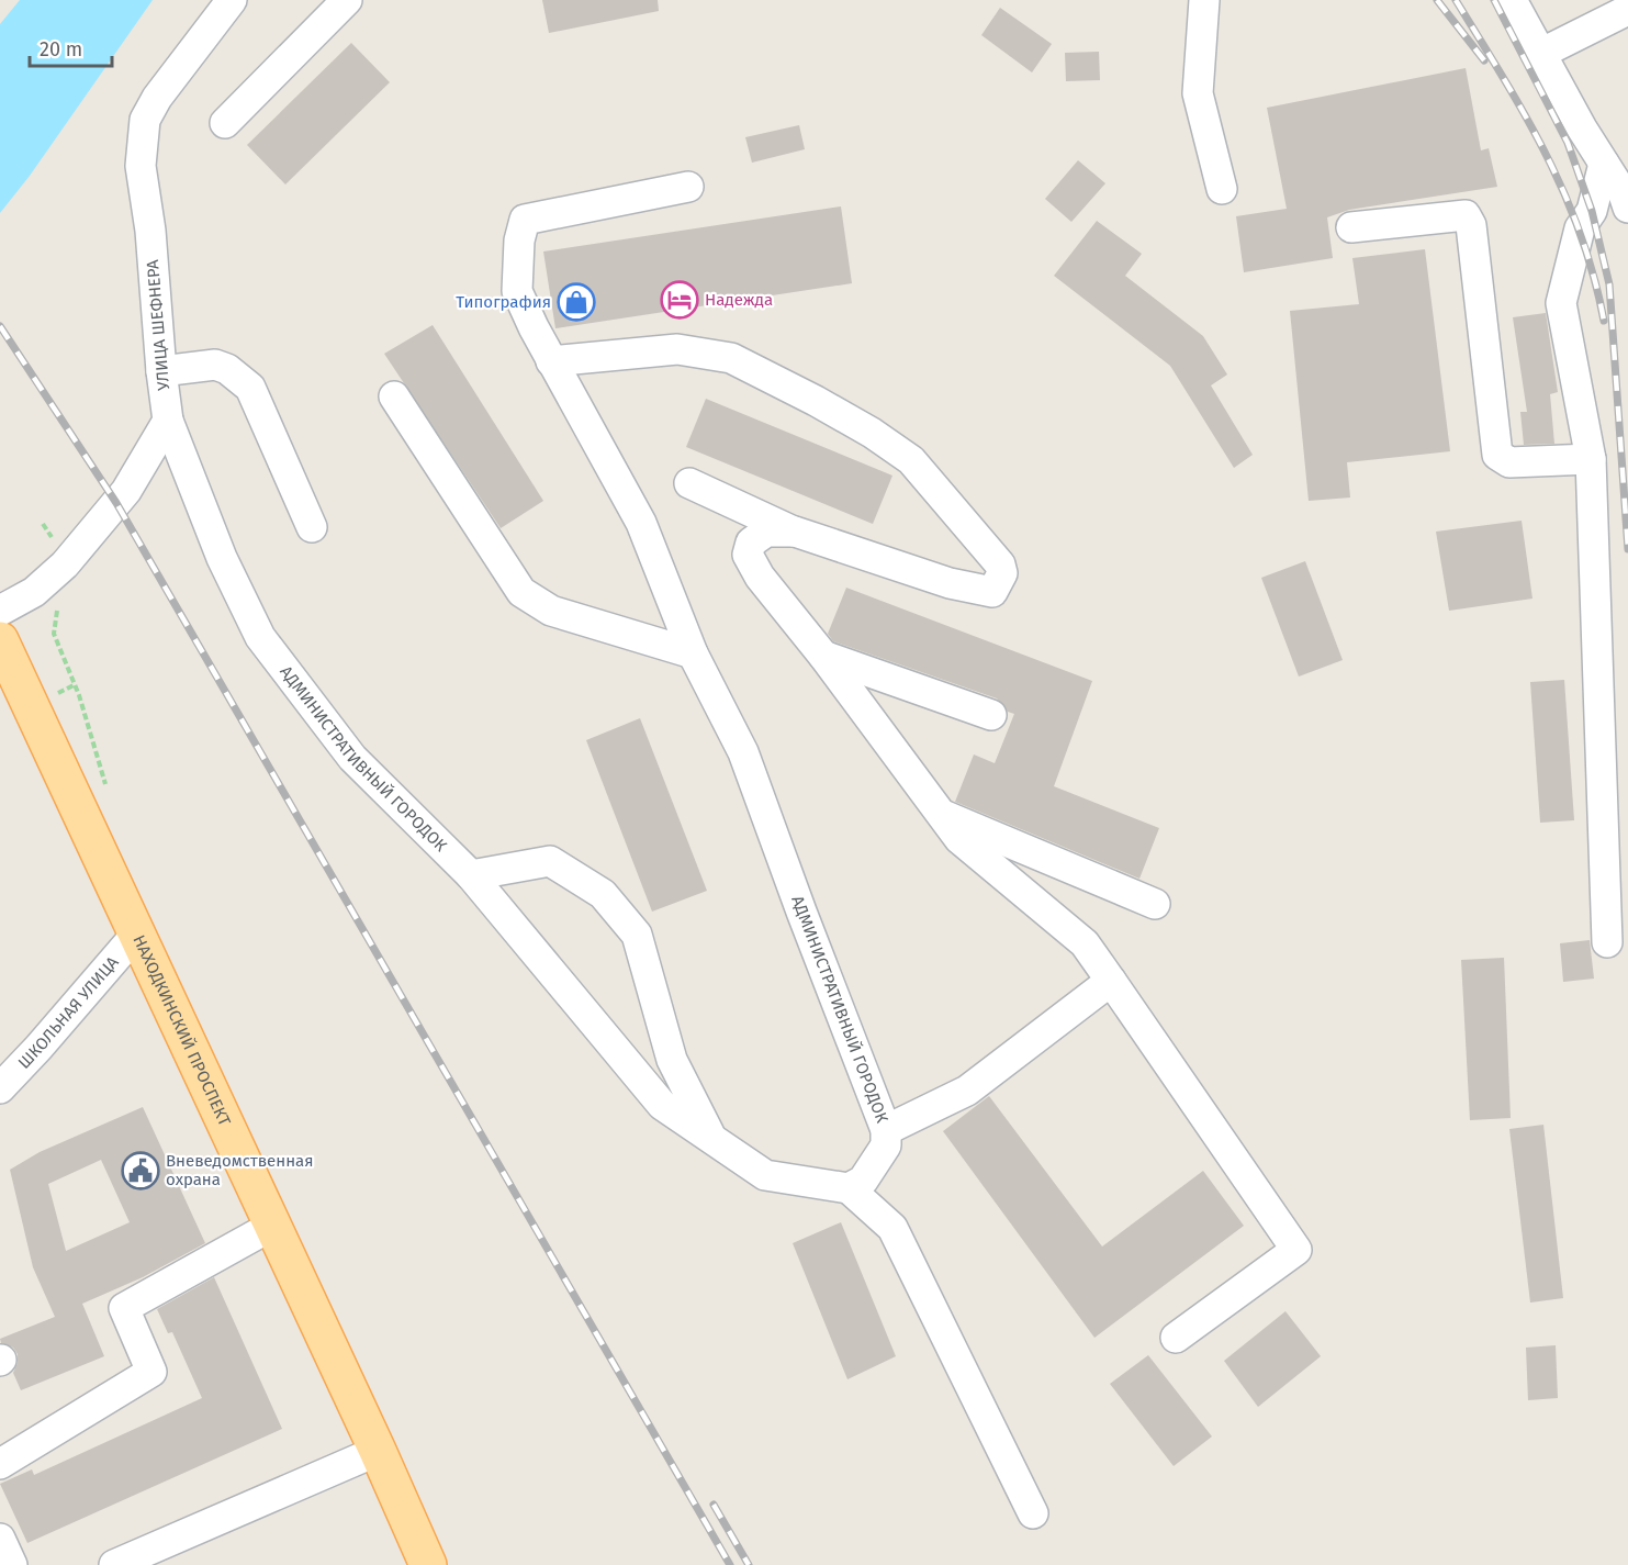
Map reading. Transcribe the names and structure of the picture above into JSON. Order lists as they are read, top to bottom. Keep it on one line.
{"streets":{"main road":["НАХОДКИНСКИЙ ПРОСПЕКТ"],"street":["УЛИЦА ШЕФНЕРА","АДМИНИСТРАТИВНЫЙ ГОРОДОК","ШКОЛЬНАЯ УЛИЦА"]},"crossings":[["УЛИЦА ШЕФНЕРА","АДМИНИСТРАТИВНЫЙ ГОРОДОК"],["ШКОЛЬНАЯ УЛИЦА","НАХОДКИНСКИЙ ПРОСПЕКТ"]],"places":{"hotel":["Надежда"],"shop":["Типография"],"public building":["Вневедомственная охрана"]},"scale_bar":"20 m"}
